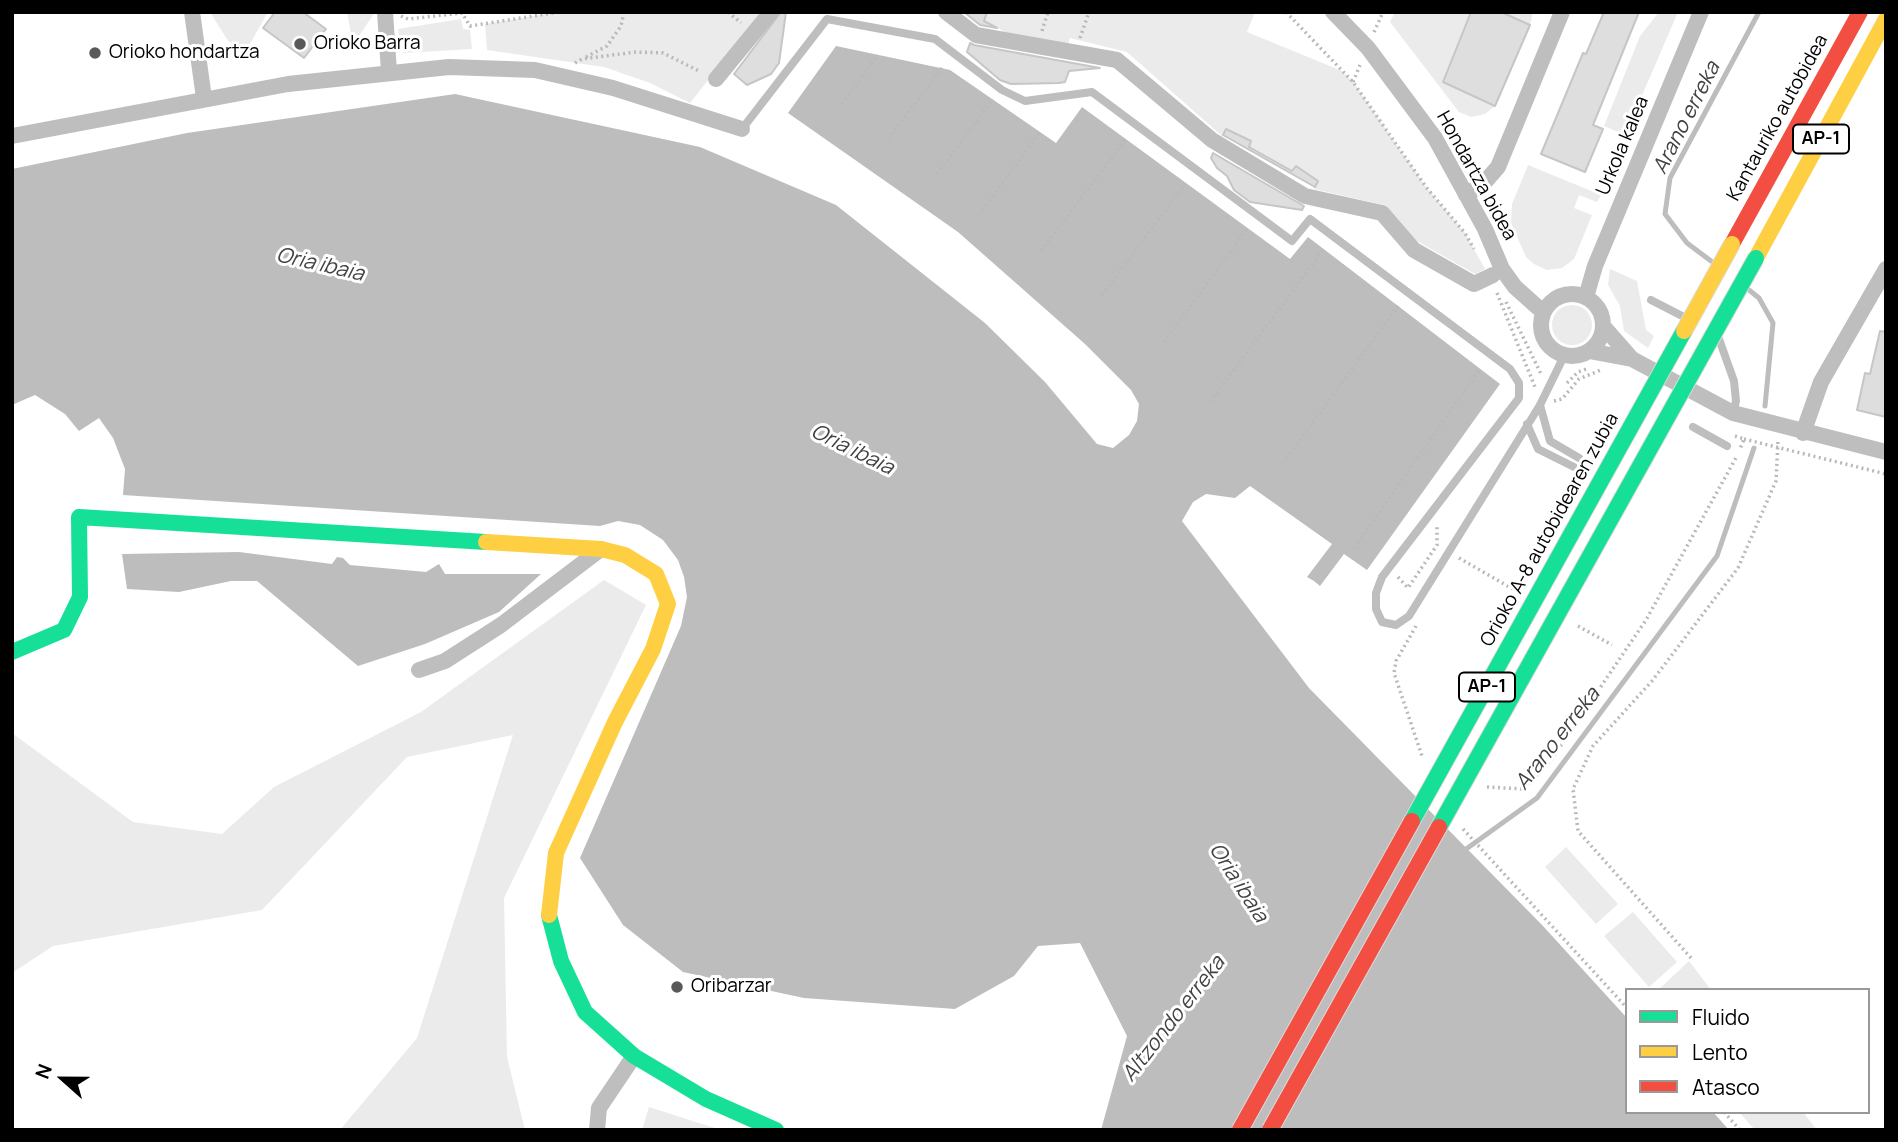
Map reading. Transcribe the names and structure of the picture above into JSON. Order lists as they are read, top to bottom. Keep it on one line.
{"streets":{"main road":["Kantauriko autobidea","AP-1","Orioko A-8 autobidearen zubia"],"street":["Urkola kalea","Hondartza bidea"]},"crossings":[["Kantauriko autobidea","Orioko A-8 autobidearen zubia"],["Urkola kalea","Hondartza bidea"]],"water":["Arano erreka","Oria ibaia","Altzondo erreka"],"places":["Orioko Barra","Orioko hondartza","Oribarzar"],"legend":["Fluido","Lento","Atasco"],"north":"left"}
